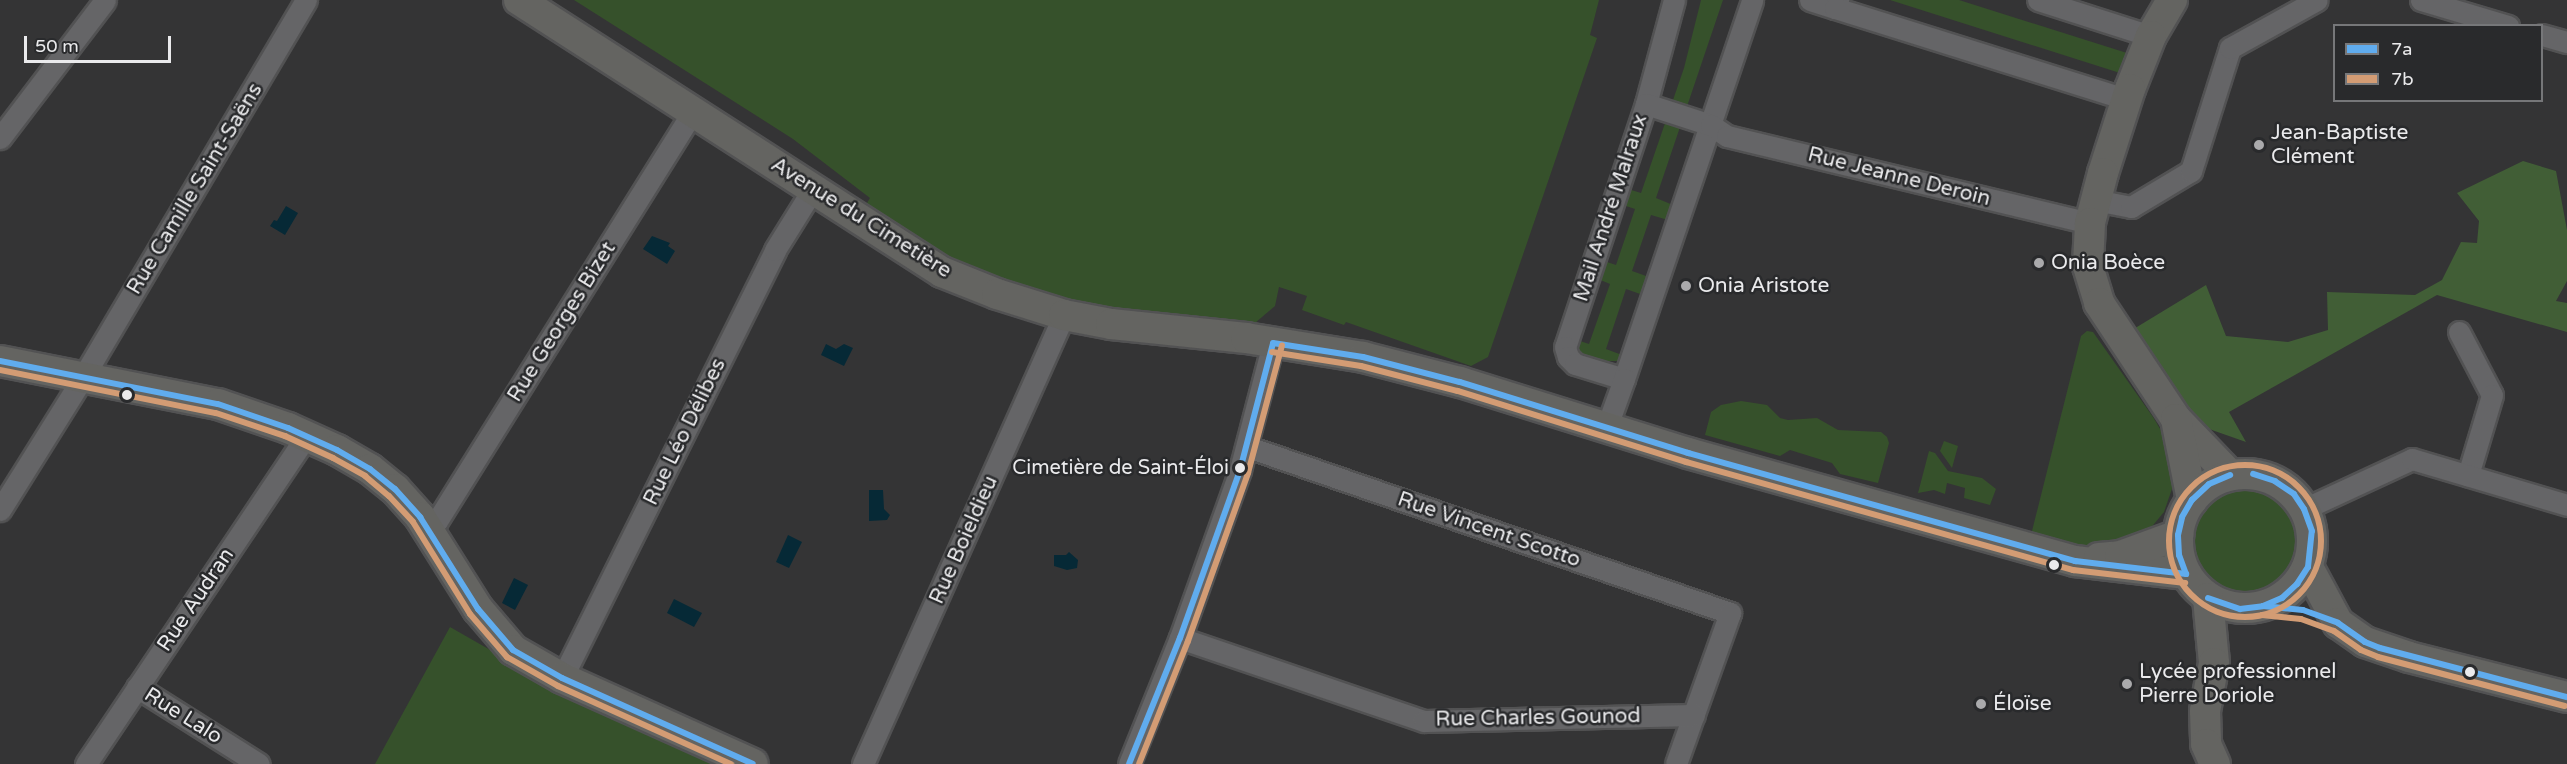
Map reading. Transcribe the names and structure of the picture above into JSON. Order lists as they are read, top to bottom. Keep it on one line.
{"streets":{"street":["Rue Jeanne Deroin","Rue Camille Saint-Saëns","Mail André Malraux","Avenue du Cimetière","Rue Georges Bizet","Rue Léo Délibes","Rue Vincent Scotto","Rue Boieldieu","Rue Audran","Rue Lalo","Rue Charles Gounod"]},"crossings":[["Rue Jeanne Deroin","Mail André Malraux"],["Avenue du Cimetière","Rue Georges Bizet"],["Avenue du Cimetière","Rue Léo Délibes"],["Avenue du Cimetière","Rue Boieldieu"],["Rue Vincent Scotto","Rue Charles Gounod"],["Rue Audran","Rue Lalo"]],"places":["Jean-Baptiste Clément","Onia Boèce","Onia Aristote","Cimetière de Saint-Éloi","Lycée professionnel Pierre Doriole","Éloïse"],"lines":["transit line 7a","transit line 7b"],"legend":["7a","7b"],"scale_bar":"50 m"}
